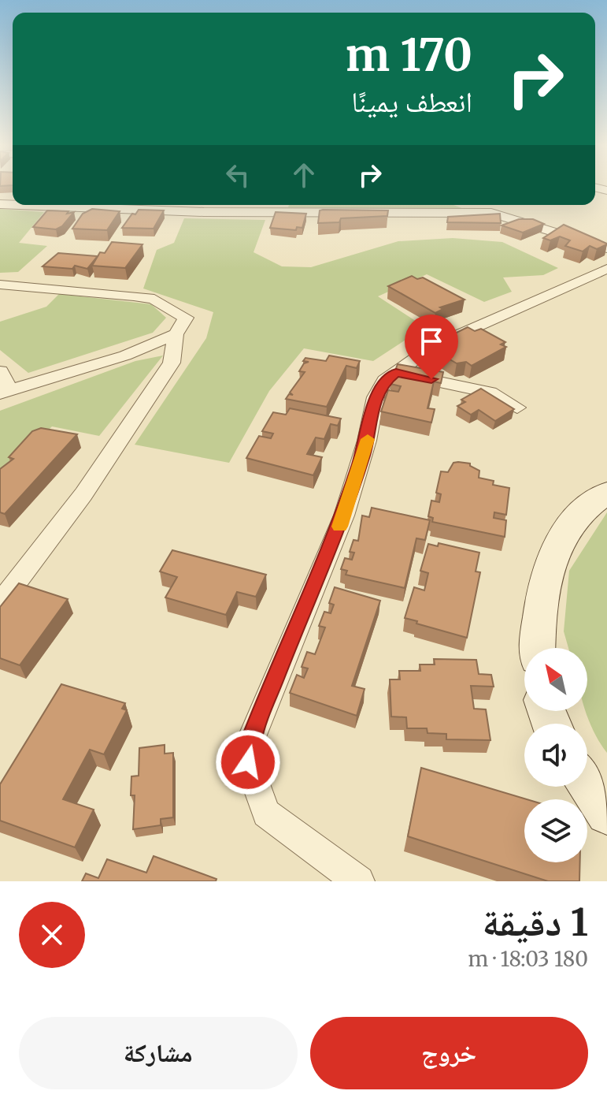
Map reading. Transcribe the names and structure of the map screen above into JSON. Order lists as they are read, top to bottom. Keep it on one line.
{"north":"top left","page":{"turn":["170 m","انعطف يمينًا"],"heading":["1 دقيقة","180 m · 18:03"],"buttons":["خروج","مشاركة"]}}
